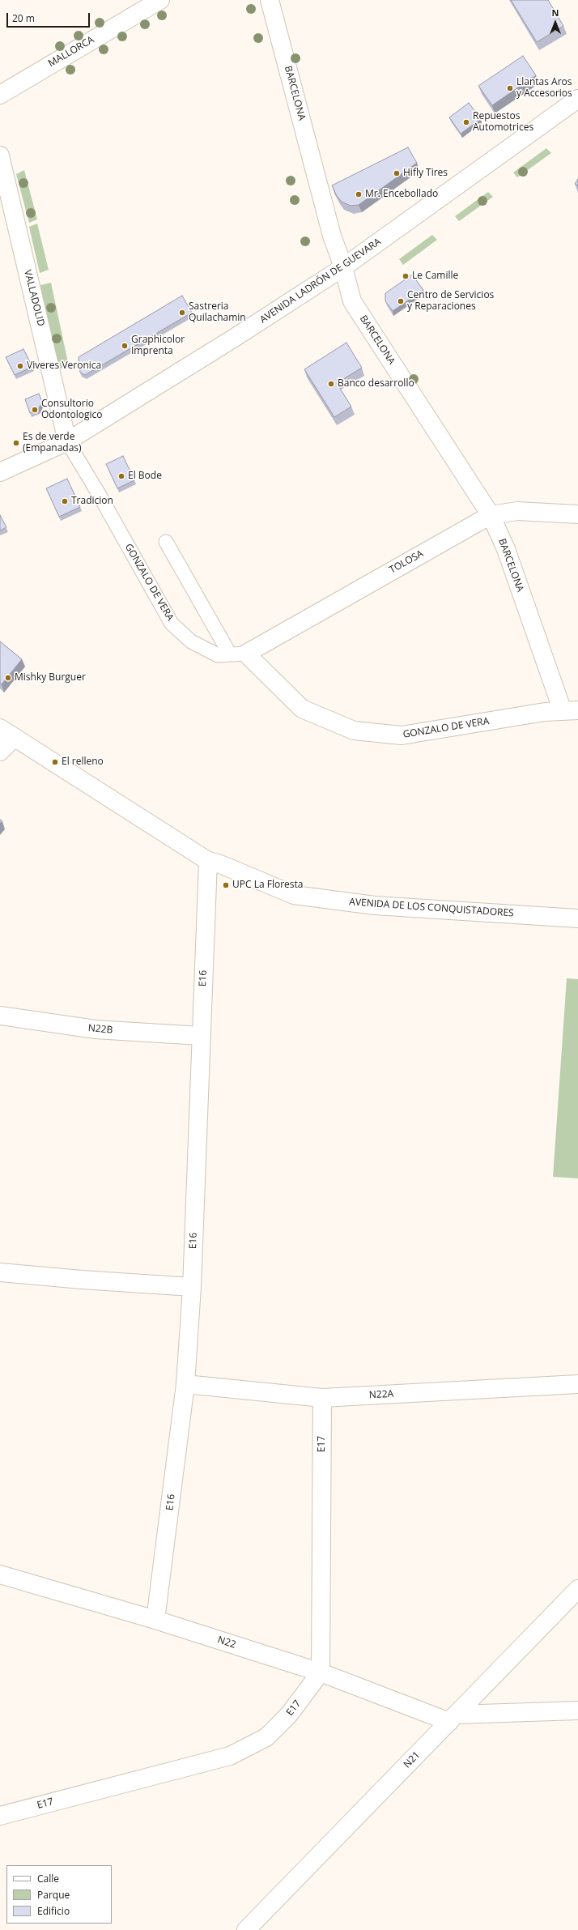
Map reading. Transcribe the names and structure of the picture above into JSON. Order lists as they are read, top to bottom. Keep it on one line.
{"streets":{"street":["MALLORCA","BARCELONA","AVENIDA LADRÓN DE GUEVARA","VALLADOLID","TOLOSA","GONZALO DE VERA","AVENIDA DE LOS CONQUISTADORES","E16","N22B","N22A","E17","N22","N21"]},"crossings":[["BARCELONA","AVENIDA LADRÓN DE GUEVARA"],["BARCELONA","TOLOSA"],["BARCELONA","GONZALO DE VERA"],["AVENIDA LADRÓN DE GUEVARA","VALLADOLID"],["AVENIDA LADRÓN DE GUEVARA","GONZALO DE VERA"],["VALLADOLID","GONZALO DE VERA"],["TOLOSA","GONZALO DE VERA"],["AVENIDA DE LOS CONQUISTADORES","E16"],["E16","N22B"],["E16","N22A"],["E16","N22"],["N22A","E17"],["E17","N22"],["N22","N21"]],"places":["Llantas Aros y Accesorios","Repuestos Automotrices","Hifly Tires","Mr. Encebollado","Le Camille","Centro de Servicios y Reparaciones","Sastreria Quilachamin","Graphicolor Imprenta","Viveres Veronica","Banco desarrollo","Consultorio Odontologico","Es de verde (Empanadas)","El Bode","Tradicion","Mishky Burguer","El relleno","UPC La Floresta"],"legend":["Calle","Parque","Edificio"],"scale_bar":"20 m","north":"top"}
